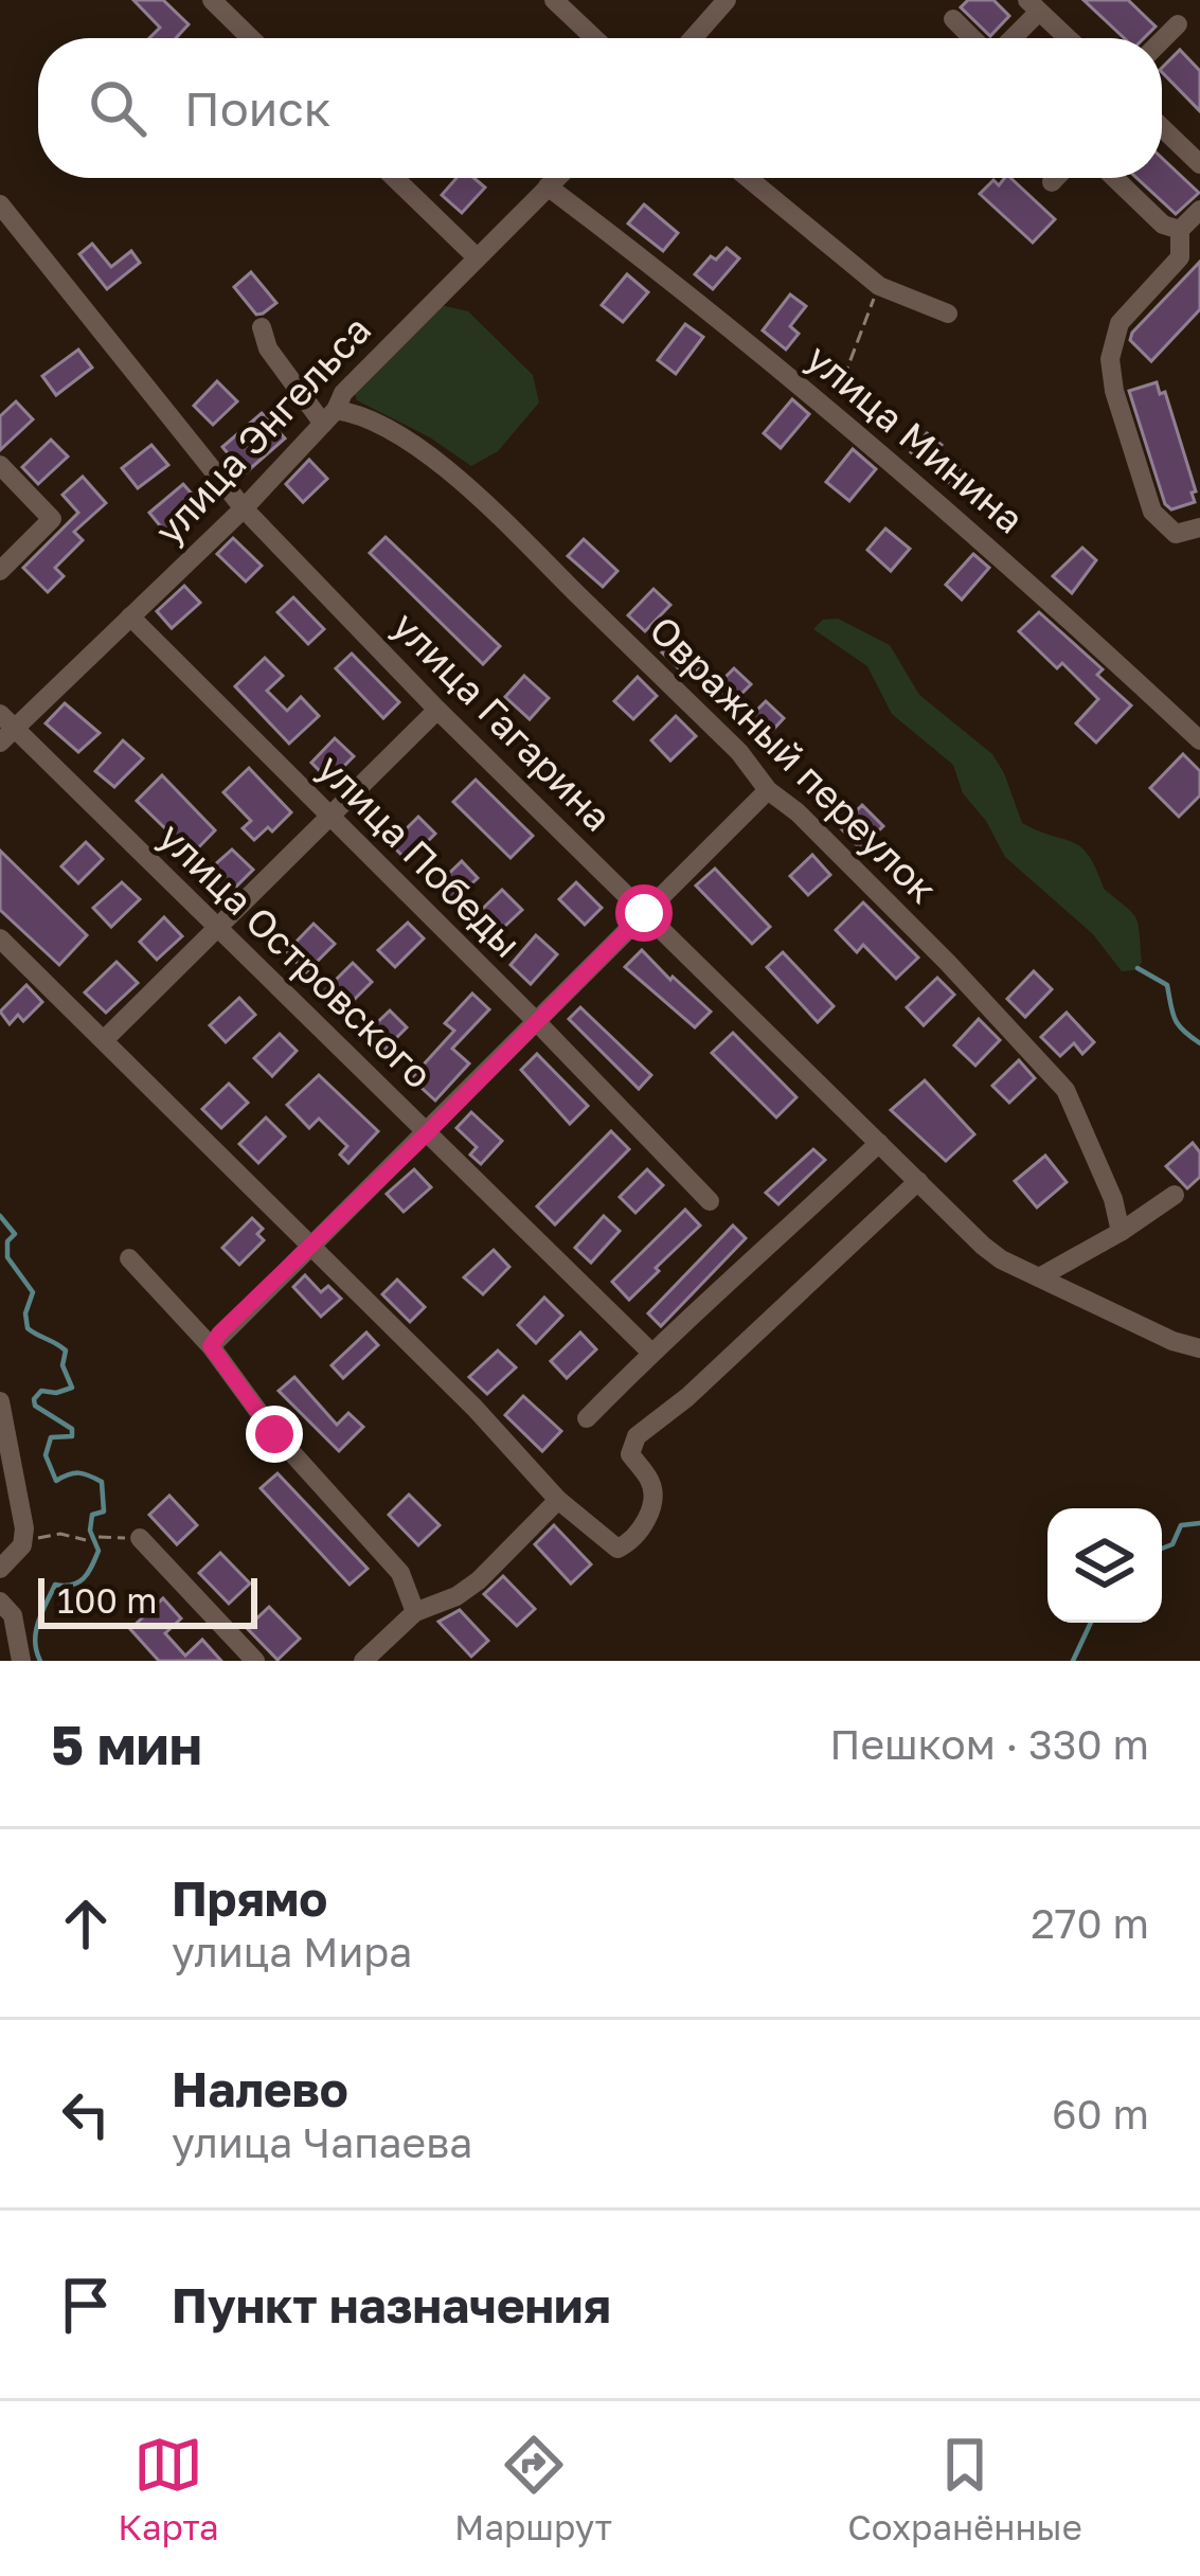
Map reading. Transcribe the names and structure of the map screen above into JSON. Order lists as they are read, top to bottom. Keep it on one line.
{"streets":{"street":["улица Энгельса","улица Минина","улица Гагарина","Овражный переулок","улица Победы","улица Островского"]},"crossings":[["улица Энгельса","улица Минина"],["улица Энгельса","улица Гагарина"],["улица Энгельса","Овражный переулок"],["улица Энгельса","улица Победы"],["улица Энгельса","улица Островского"]],"scale_bar":"100 m","page":{"search":"Поиск","scale":"100 m","heading":["5 мин","Пешком · 330 m"],"list":[["Прямо","улица Мира","270 m"],["Налево","улица Чапаева","60 m"],"Пункт назначения"],"nav":["Карта","Маршрут","Сохранённые"]}}
